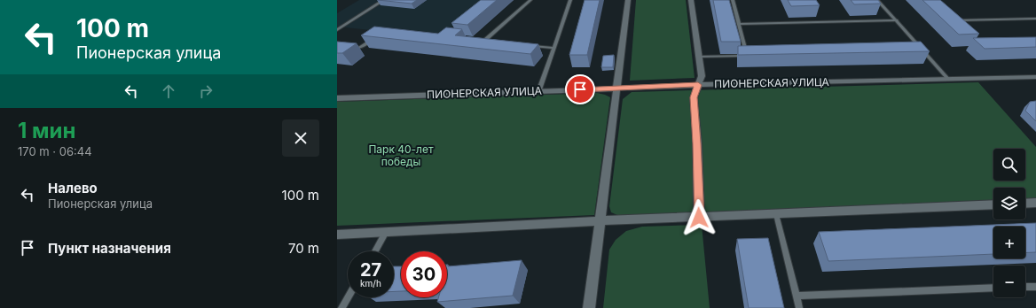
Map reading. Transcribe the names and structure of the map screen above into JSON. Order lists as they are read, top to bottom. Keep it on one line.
{"streets":{"street":["ПИОНЕРСКАЯ УЛИЦА"]},"parks":["Парк 40-лет победы"],"page":{"turn":["100 m","Пионерская улица"],"heading":["1 мин","170 m · 06:44"],"map_buttons":["+","−"],"list":[{"name":"Налево","note":"Пионерская улица","value":"100 m"},{"name":"Пункт назначения","value":"70 m"}],"speed":"27 km/h","limit":"30"}}
